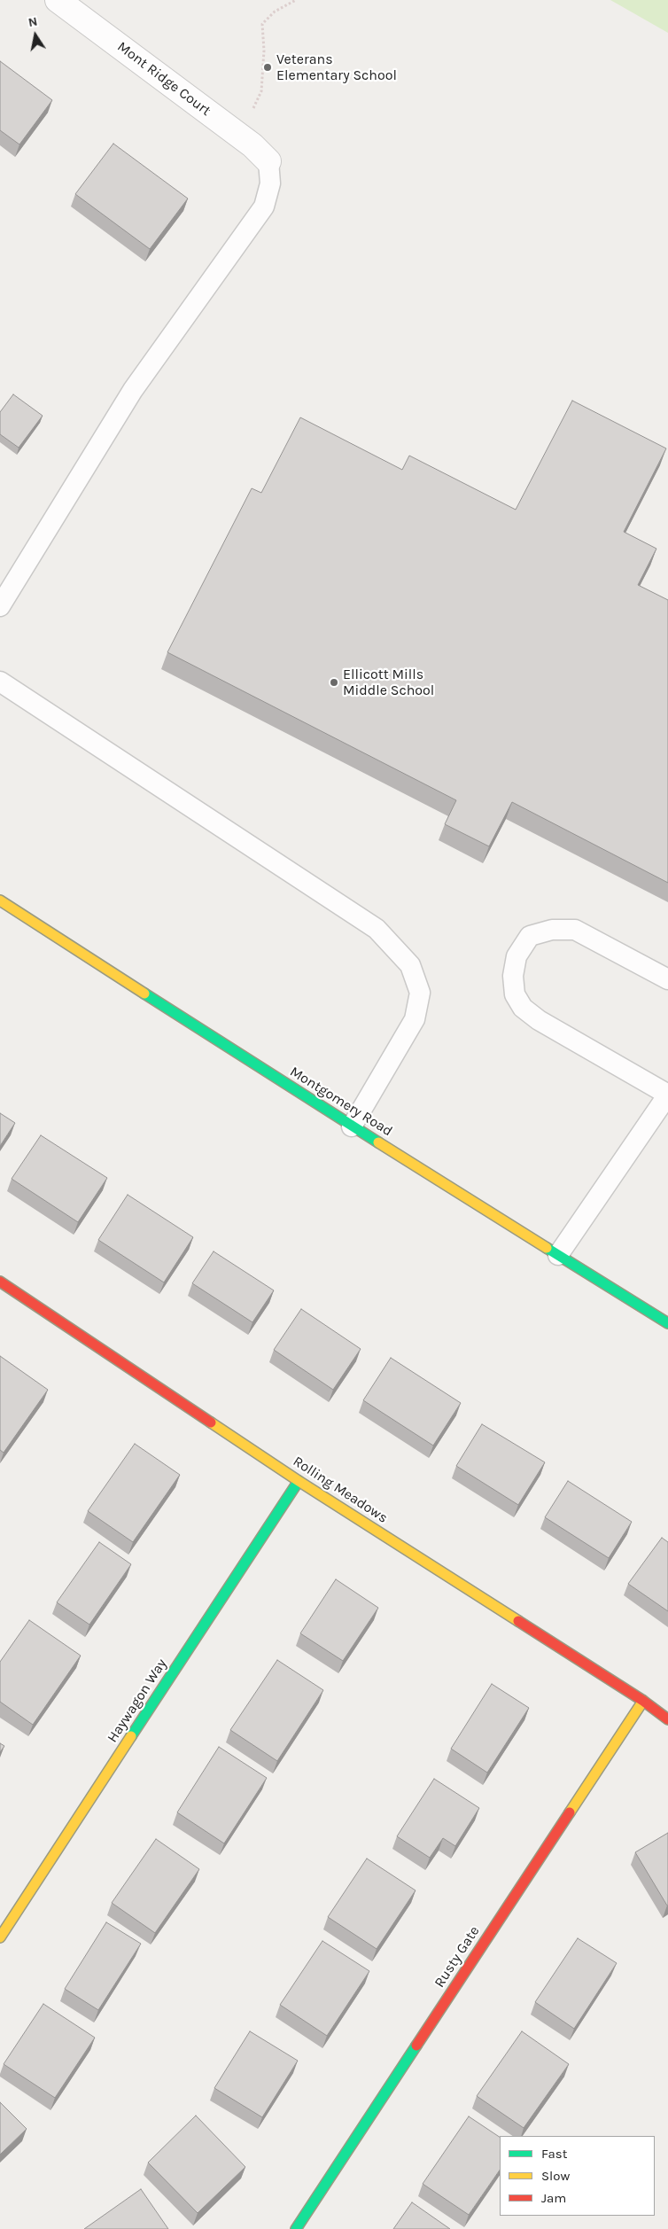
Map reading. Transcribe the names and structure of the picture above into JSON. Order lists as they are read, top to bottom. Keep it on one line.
{"streets":{"street":["Mont Ridge Court","Montgomery Road","Rolling Meadows","Haywagon Way","Rusty Gate"]},"crossings":[["Rolling Meadows","Haywagon Way"],["Rolling Meadows","Rusty Gate"]],"places":["Veterans Elementary School","Ellicott Mills Middle School"],"legend":["Fast","Slow","Jam"],"north":"top"}
